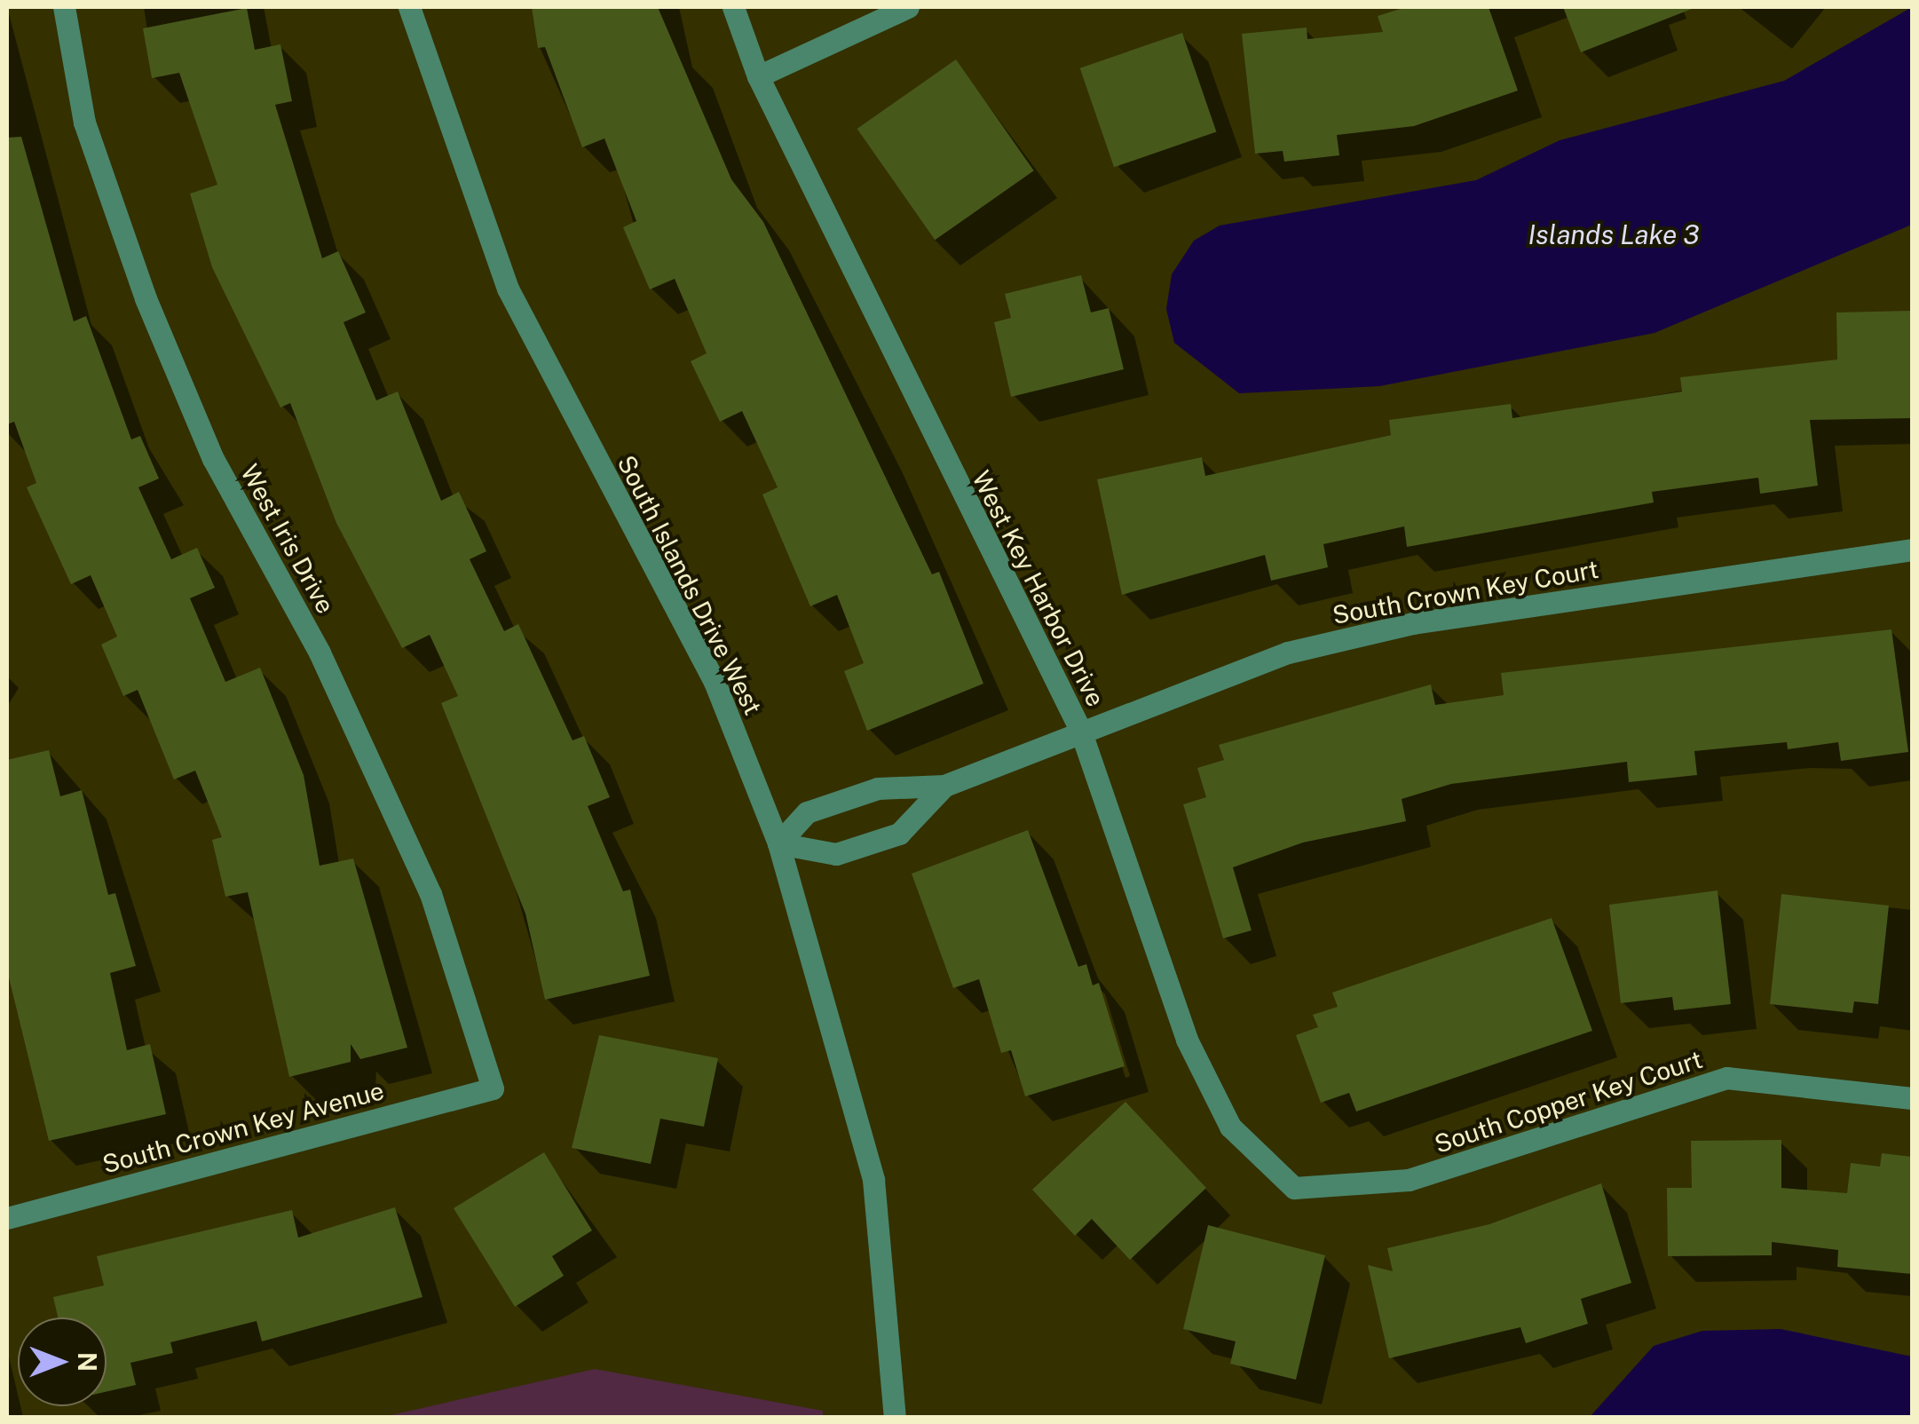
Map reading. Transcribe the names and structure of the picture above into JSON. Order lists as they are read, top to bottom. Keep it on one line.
{"streets":{"street":["West Iris Drive","South Islands Drive West","West Key Harbor Drive","South Crown Key Court","South Copper Key Court","South Crown Key Avenue"]},"crossings":[["West Iris Drive","South Crown Key Avenue"],["South Islands Drive West","South Crown Key Court"],["West Key Harbor Drive","South Crown Key Court"],["West Key Harbor Drive","South Copper Key Court"]],"water":["Islands Lake 3"],"north":"right"}
